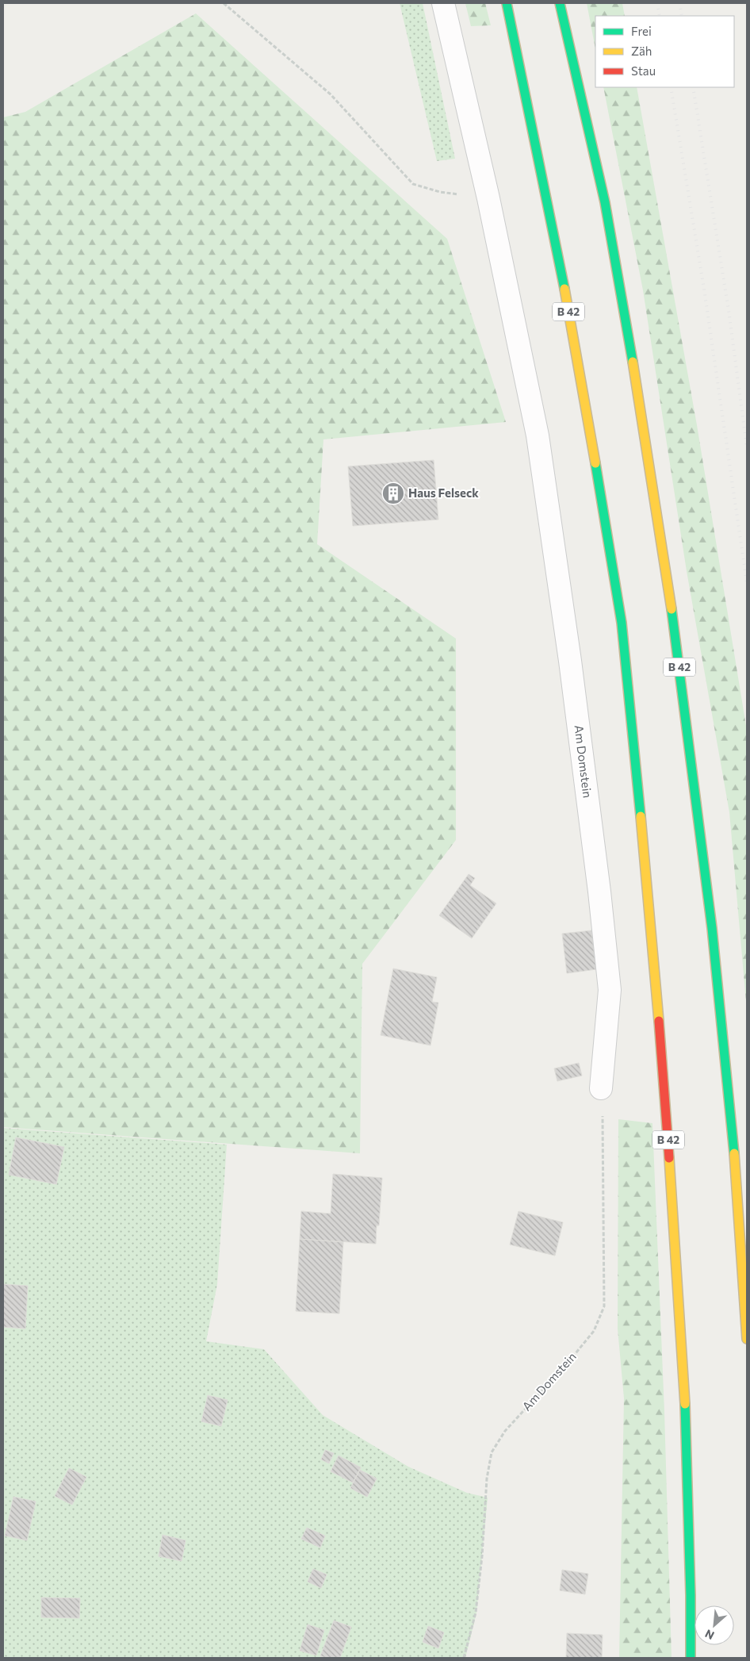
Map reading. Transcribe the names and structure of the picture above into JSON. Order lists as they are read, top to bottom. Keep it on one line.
{"streets":{"highway":["B 42"],"street":["Am Domstein"]},"places":{"building":["Haus Felseck"]},"legend":["Frei","Zäh","Stau"],"north":"bottom left"}
